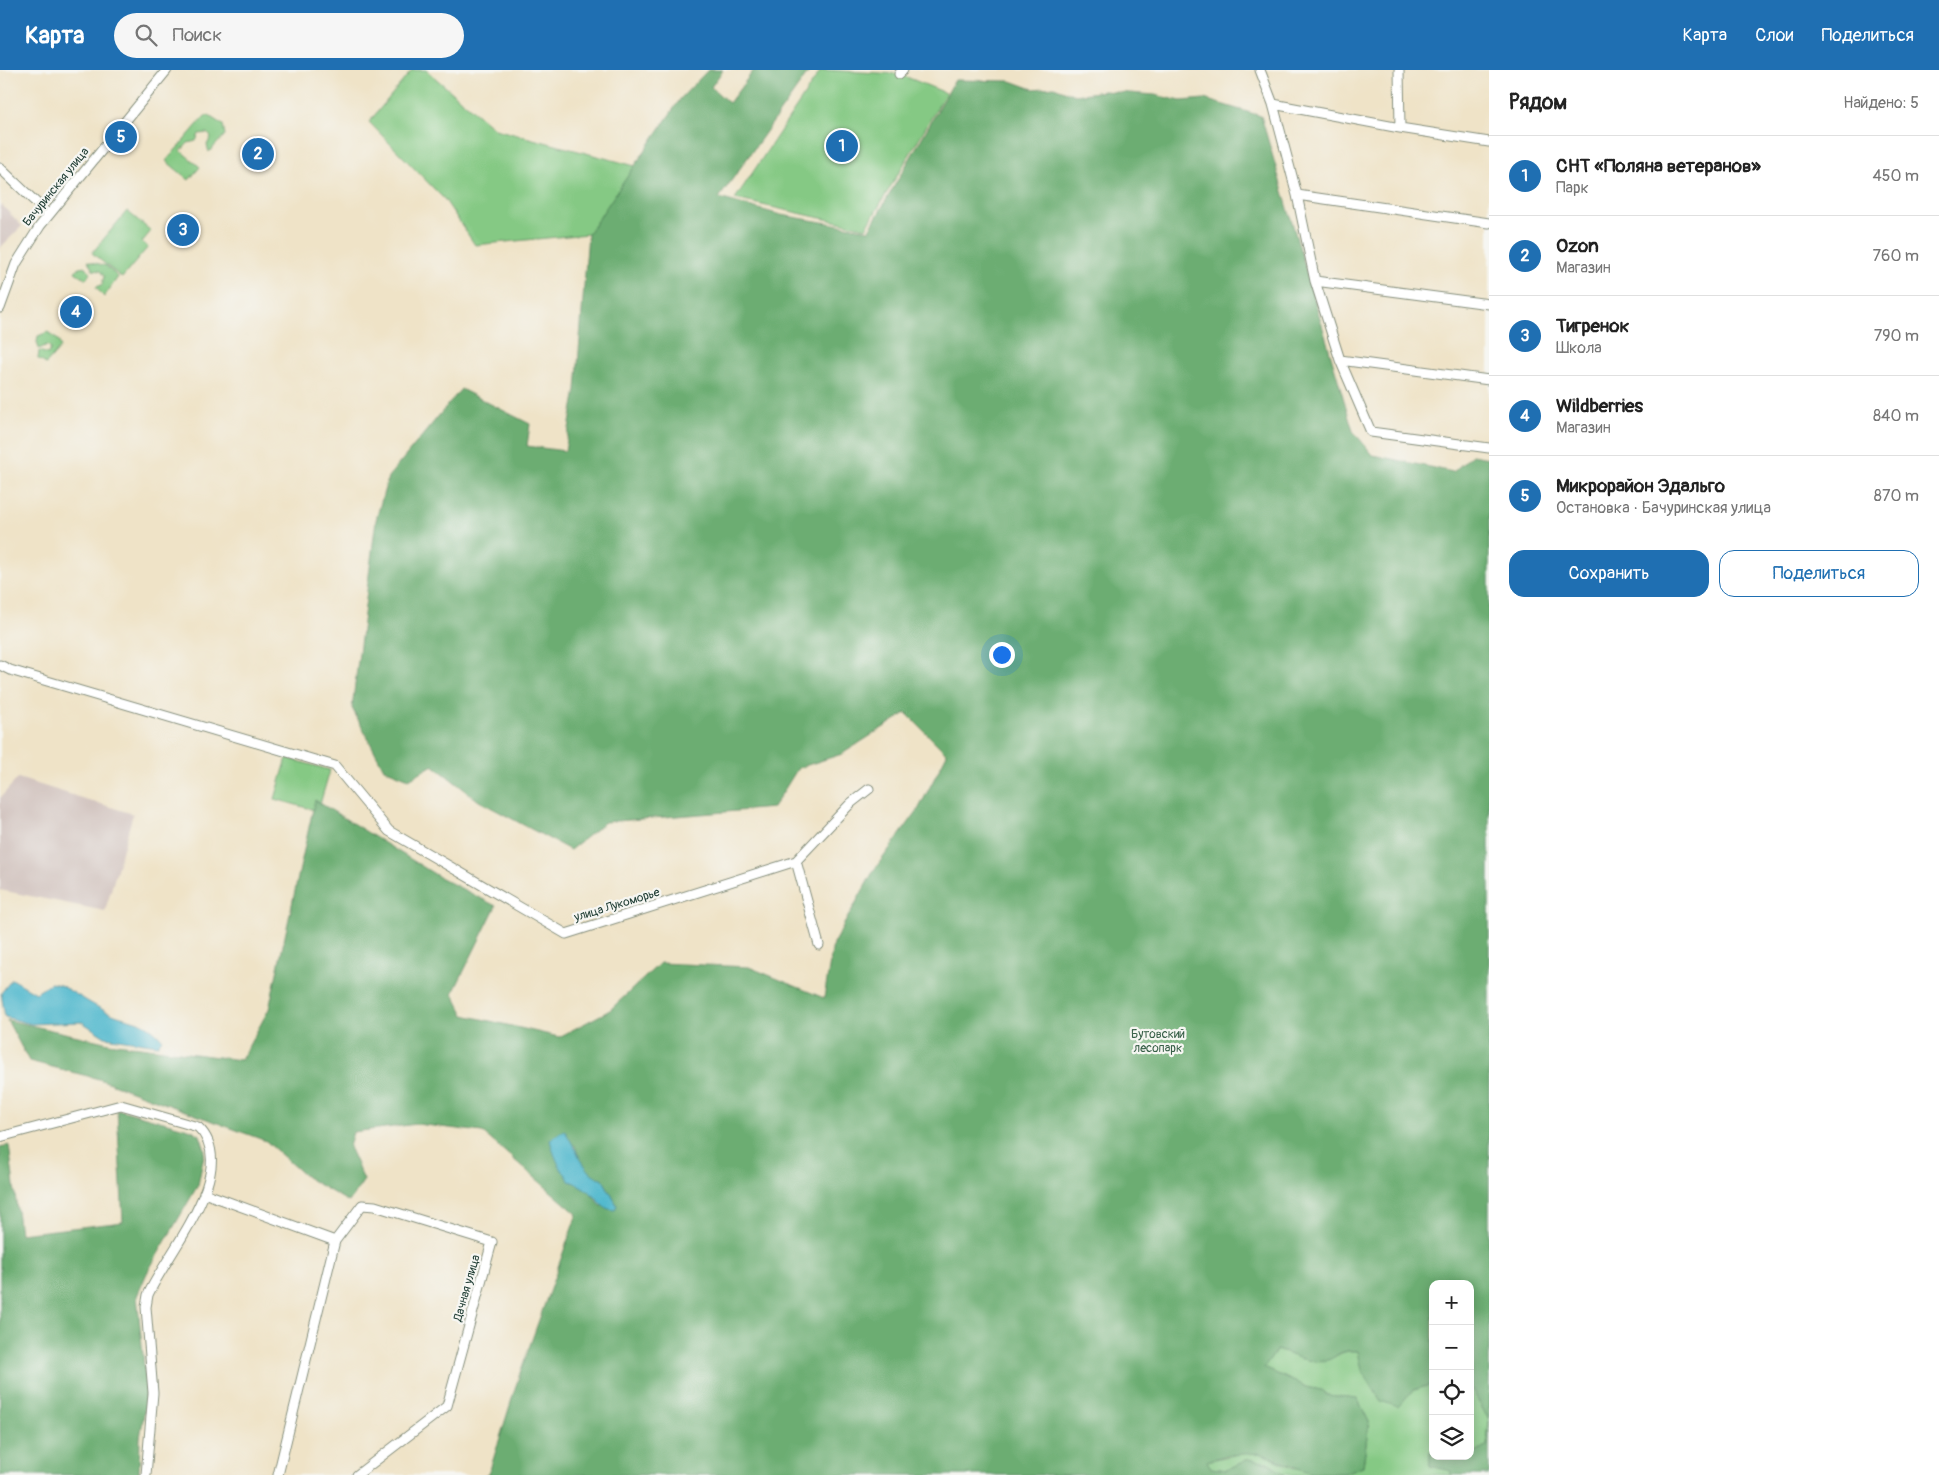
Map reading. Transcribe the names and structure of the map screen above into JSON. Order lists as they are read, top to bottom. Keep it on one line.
{"streets":{"street":["Бачуринская улица","улица Лукоморье","Дачная улица"]},"parks":["Бутовский лесопарк"],"page":{"header":"Карта","search":"Поиск","nav":["Карта","Слои","Поделиться"],"heading":["Рядом","Найдено: 5"],"pins":["5","1","2","3","4"],"list":[{"mark":"1","name":"СНТ «Поляна ветеранов»","note":"Парк","value":"450 m"},{"mark":"2","name":"Ozon","note":"Магазин","value":"760 m"},{"mark":"3","name":"Тигренок","note":"Школа","value":"790 m"},{"mark":"4","name":"Wildberries","note":"Магазин","value":"840 m"},{"mark":"5","name":"Микрорайон Эдальго","note":"Остановка · Бачуринская улица","value":"870 m"}],"buttons":["Сохранить","Поделиться"],"map_buttons":["+","−"]}}
